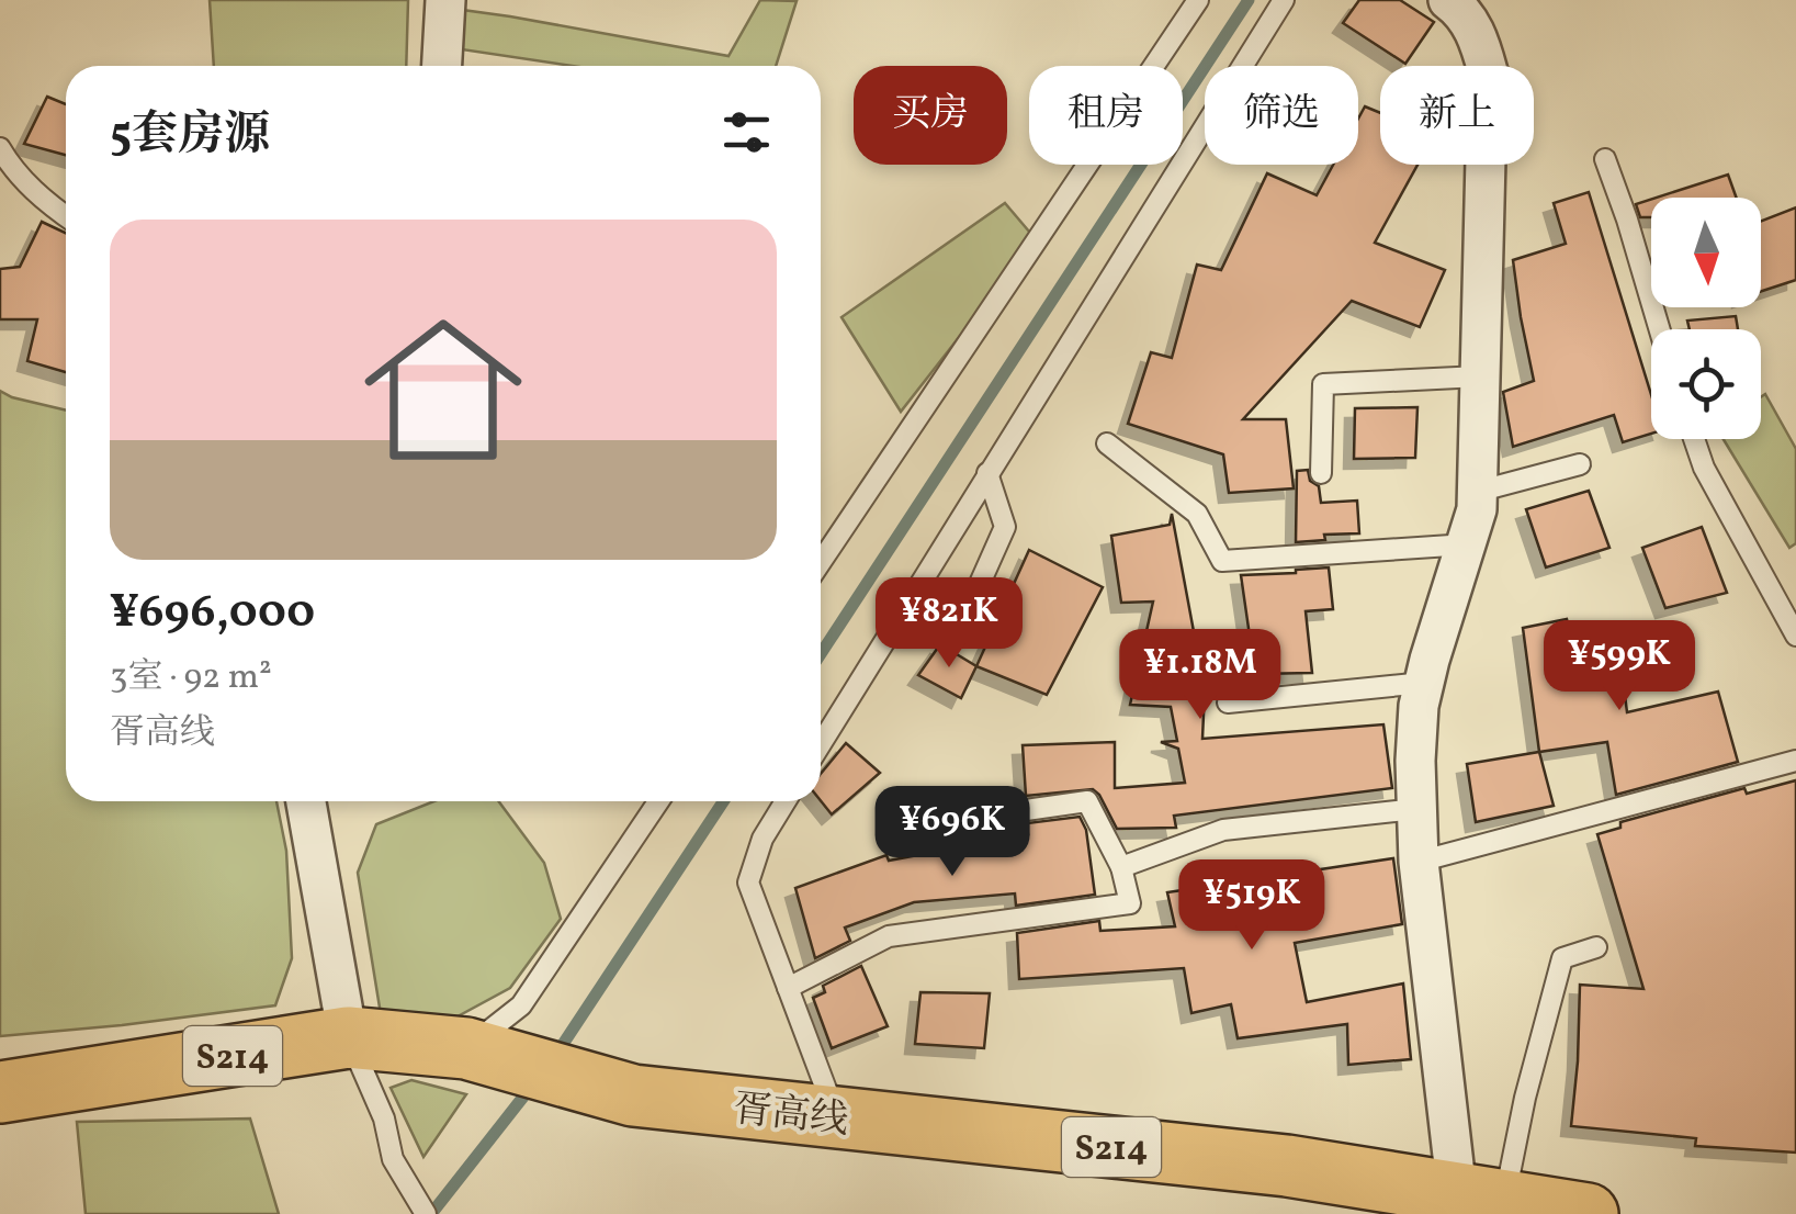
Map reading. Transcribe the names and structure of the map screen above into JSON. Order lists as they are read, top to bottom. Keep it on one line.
{"streets":{"main road":["S214","胥高线"]},"north":"bottom","page":{"chip":["买房","租房","筛选","新上"],"heading":"5套房源","list":[{"name":"¥696,000","note":"3室 · 92 m² · 胥高线"}],"price":["¥821K","¥599K","¥1.18M","¥696K","¥519K"]}}
